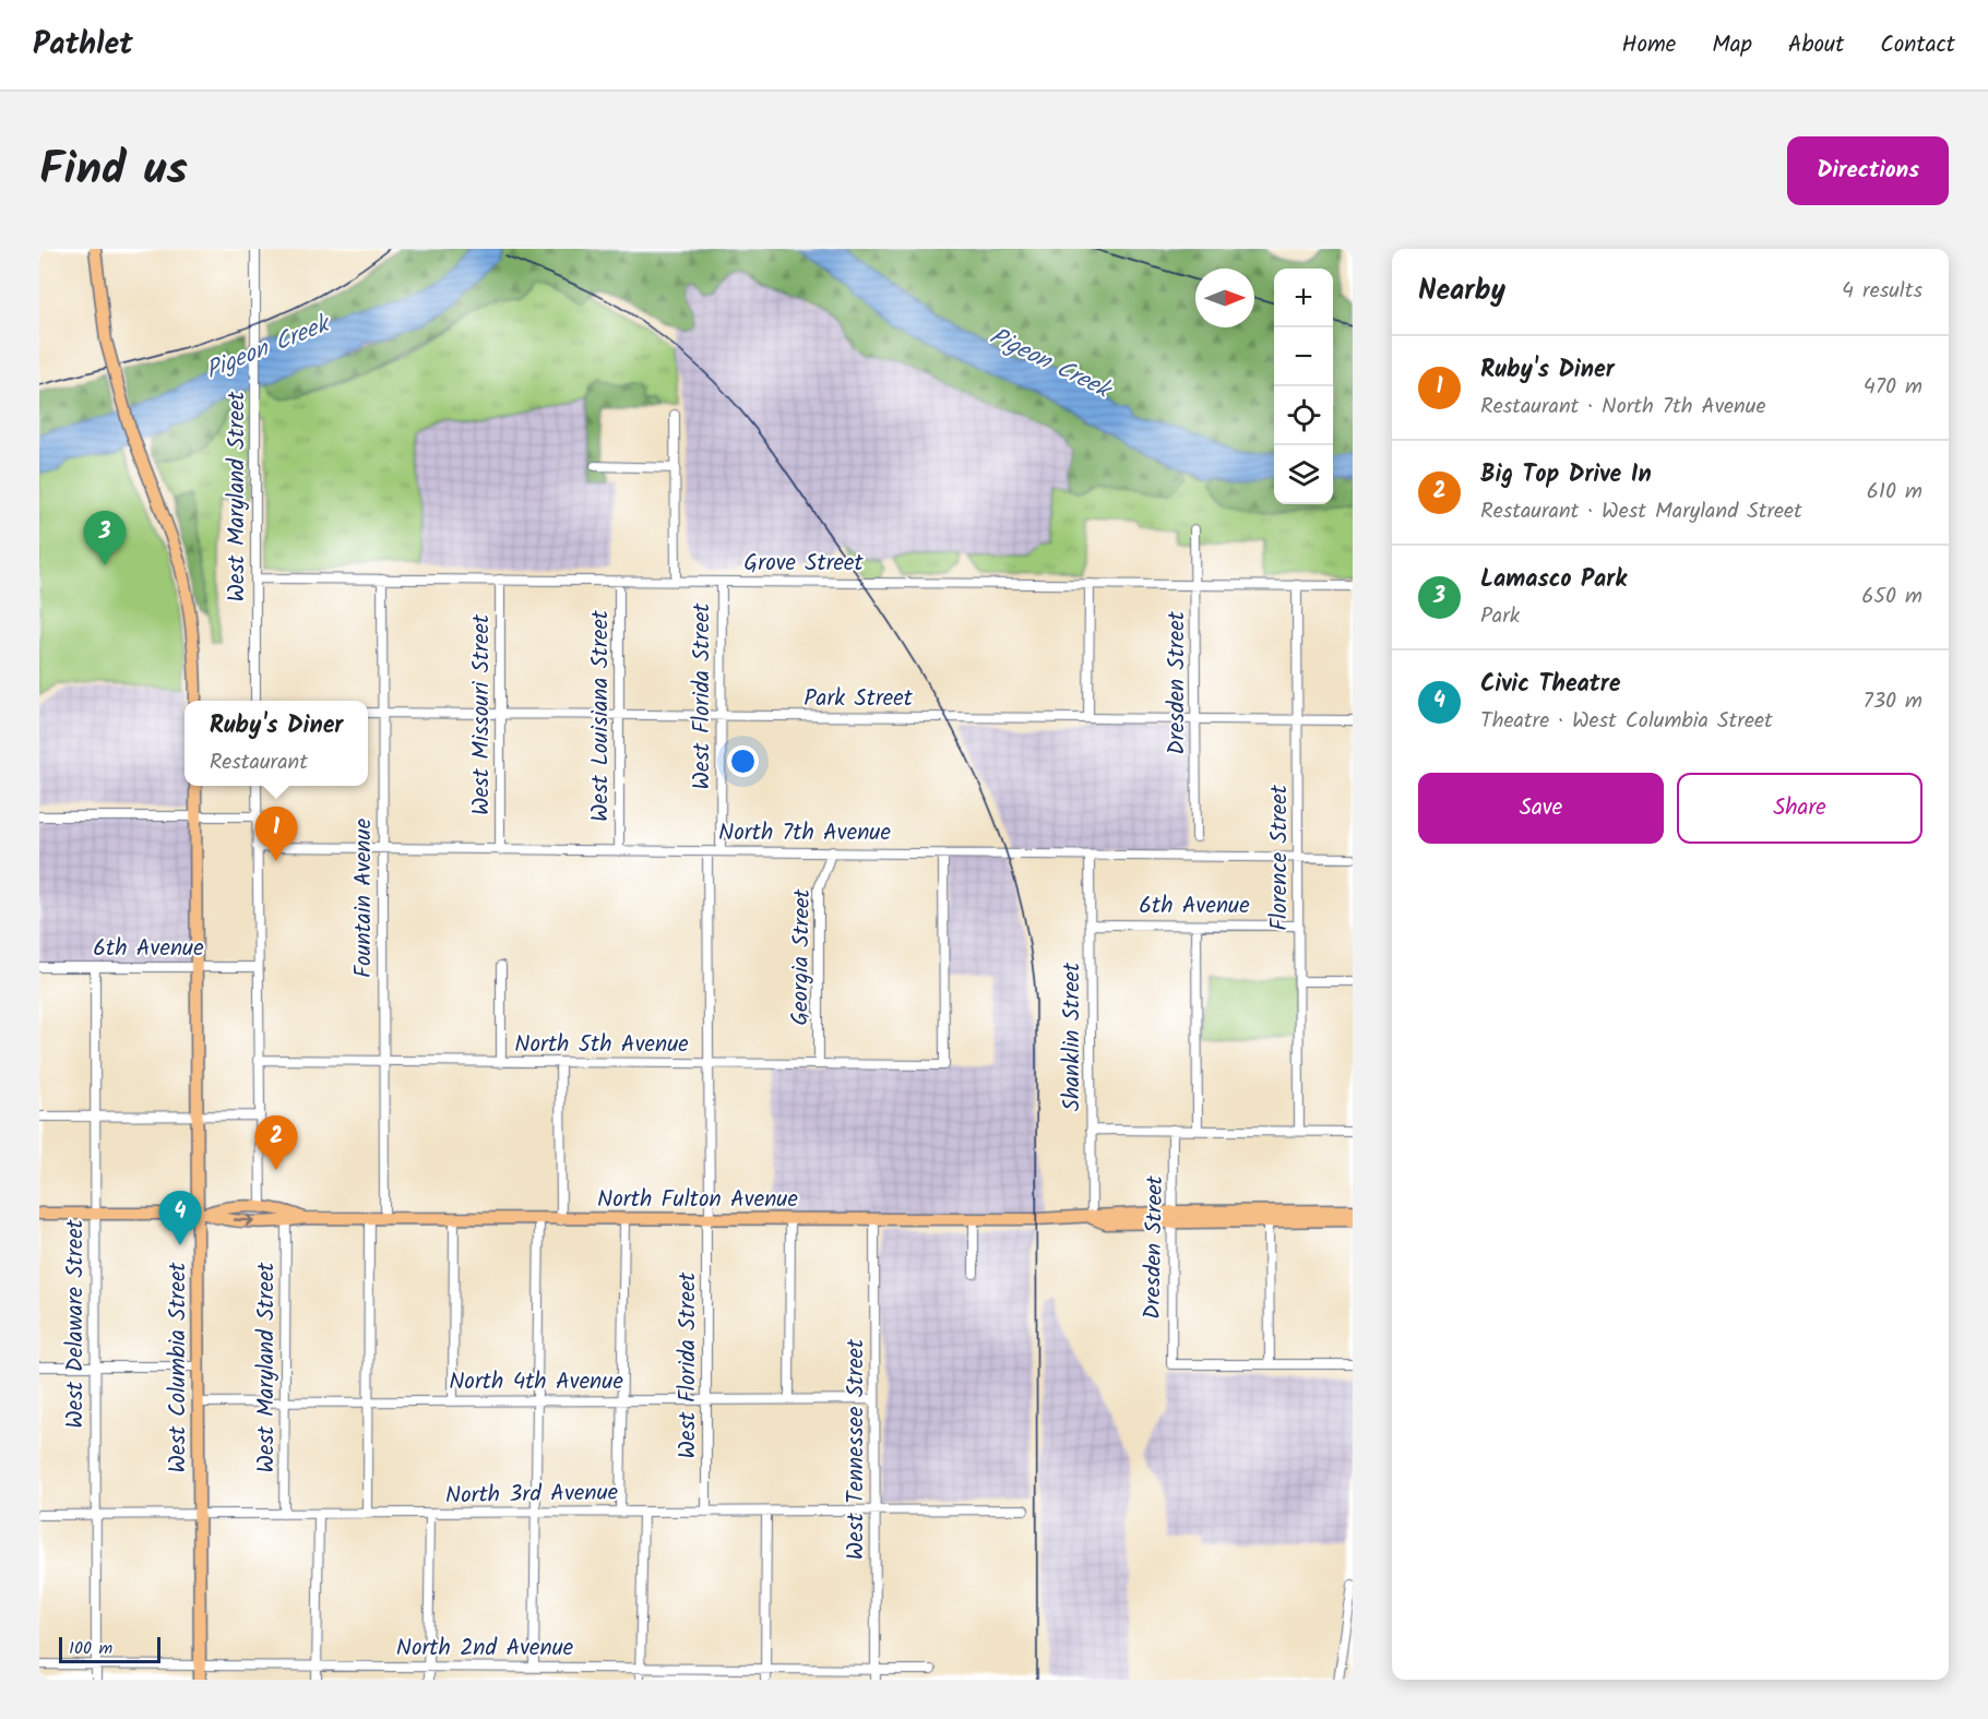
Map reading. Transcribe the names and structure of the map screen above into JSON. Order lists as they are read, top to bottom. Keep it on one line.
{"streets":{"main road":["North Fulton Avenue","West Columbia Street"],"street":["West Maryland Street","Grove Street","Dresden Street","West Florida Street","Park Street","West Missouri Street","West Louisiana Street","North 7th Avenue","Florence Street","Fountain Avenue","6th Avenue","Georgia Street","Shanklin Street","North 5th Avenue","West Delaware Street","North 4th Avenue","West Tennessee Street","North 3rd Avenue","North 2nd Avenue"]},"crossings":[["West Maryland Street","Grove Street"],["West Maryland Street","North Fulton Avenue"],["West Maryland Street","North 4th Avenue"],["West Maryland Street","North 3rd Avenue"],["Grove Street","Dresden Street"],["Grove Street","West Florida Street"],["Grove Street","West Missouri Street"],["Grove Street","West Louisiana Street"],["Grove Street","Florence Street"],["Grove Street","Fountain Avenue"],["Dresden Street","Park Street"],["Dresden Street","North Fulton Avenue"],["West Florida Street","Park Street"],["West Florida Street","North 7th Avenue"],["West Florida Street","North 5th Avenue"],["West Florida Street","North Fulton Avenue"],["West Florida Street","North 4th Avenue"],["West Florida Street","North 3rd Avenue"],["Park Street","West Missouri Street"],["Park Street","West Louisiana Street"],["Park Street","Florence Street"],["Park Street","Fountain Avenue"],["West Missouri Street","North 7th Avenue"],["West Louisiana Street","North 7th Avenue"],["North 7th Avenue","Florence Street"],["North 7th Avenue","Fountain Avenue"],["North 7th Avenue","Georgia Street"],["North 7th Avenue","Shanklin Street"],["North 7th Avenue","North 5th Avenue"],["Florence Street","6th Avenue"],["Fountain Avenue","North 5th Avenue"],["Fountain Avenue","North Fulton Avenue"],["6th Avenue","Shanklin Street"],["6th Avenue","West Delaware Street"],["6th Avenue","West Columbia Street"],["Georgia Street","North 5th Avenue"],["Shanklin Street","North Fulton Avenue"],["North Fulton Avenue","West Delaware Street"],["North Fulton Avenue","West Columbia Street"],["North Fulton Avenue","West Tennessee Street"],["West Delaware Street","North 3rd Avenue"],["West Delaware Street","North 2nd Avenue"],["West Columbia Street","North 4th Avenue"],["West Columbia Street","North 3rd Avenue"],["West Columbia Street","North 2nd Avenue"],["North 4th Avenue","West Tennessee Street"],["West Tennessee Street","North 3rd Avenue"],["West Tennessee Street","North 2nd Avenue"]],"water":["Pigeon Creek"],"scale_bar":"100 m","north":"right","page":{"header":"Pathlet","nav":["Home","Map","About","Contact"],"title":"Find us","buttons":["Directions",["Save","Share"]],"heading":["Nearby","4 results"],"map_buttons":["+","−"],"list":[{"mark":"1","name":"Ruby's Diner","note":"Restaurant · North 7th Avenue","value":"470 m"},{"mark":"2","name":"Big Top Drive In","note":"Restaurant · West Maryland Street","value":"610 m"},{"mark":"3","name":"Lamasco Park","note":"Park","value":"650 m"},{"mark":"4","name":"Civic Theatre","note":"Theatre · West Columbia Street","value":"730 m"}],"pins":["3","1","2","4"],"popup":["Ruby's Diner","Restaurant"],"scale":"100 m"}}
